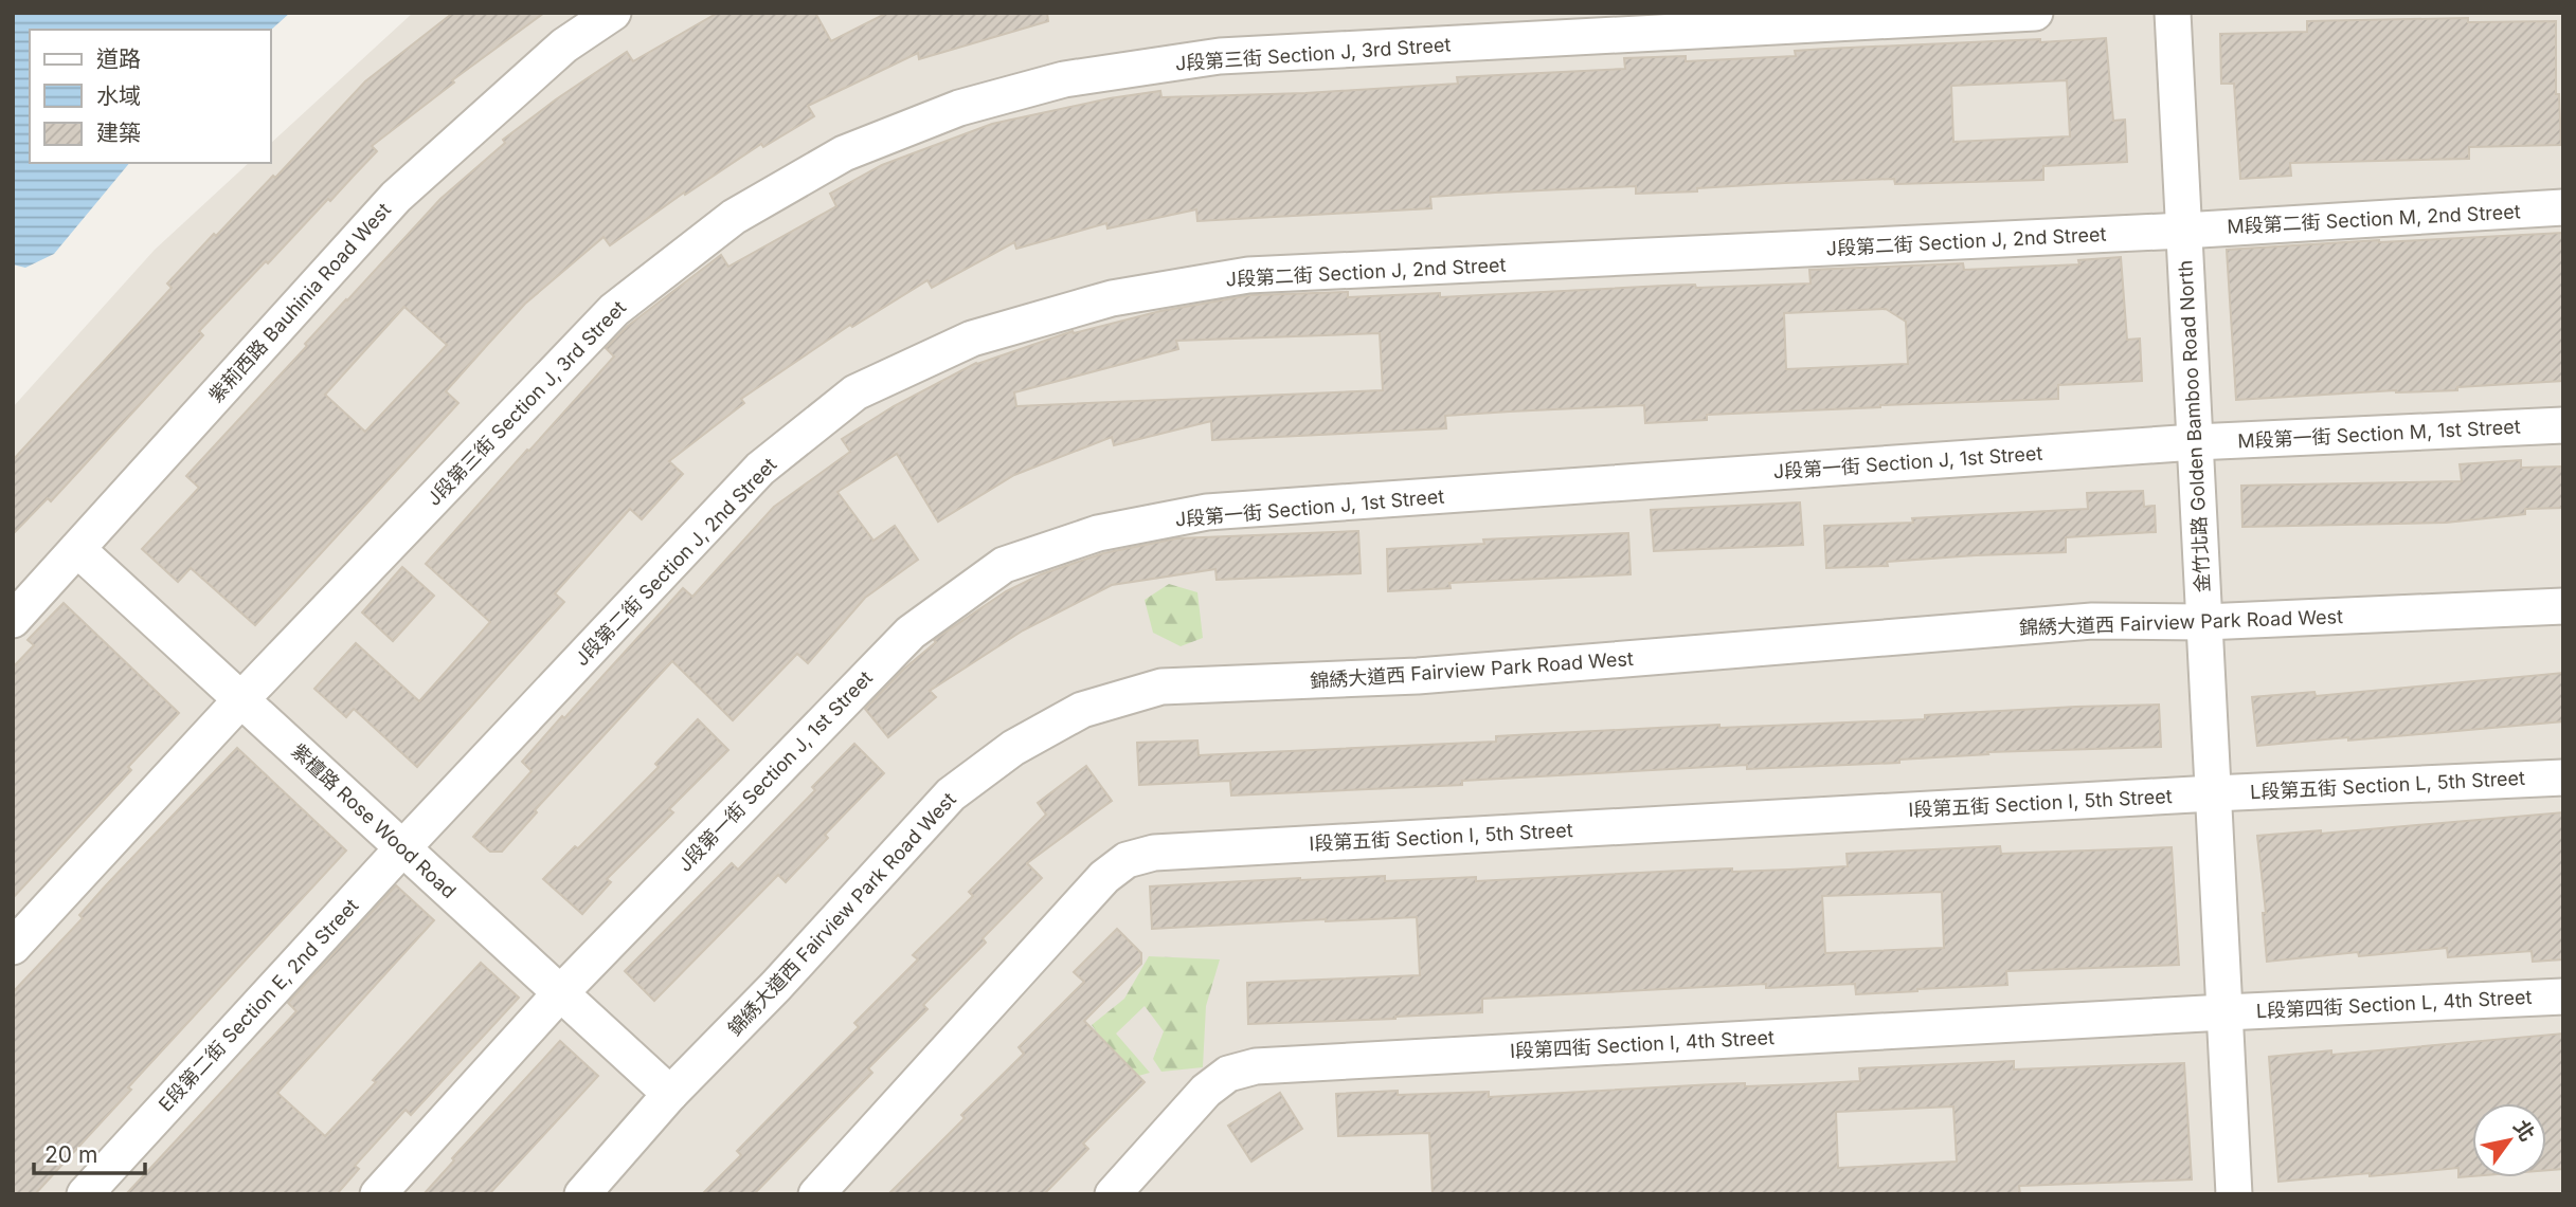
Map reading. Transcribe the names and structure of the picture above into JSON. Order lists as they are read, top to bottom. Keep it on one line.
{"streets":{"street":["J段第三街 Section J, 3rd Street","M段第二街 Section M, 2nd Street","J段第二街 Section J, 2nd Street","紫荊西路 Bauhinia Road West","金竹北路 Golden Bamboo Road North","M段第一街 Section M, 1st Street","J段第一街 Section J, 1st Street","錦綉大道西 Fairview Park Road West","L段第五街 Section L, 5th Street","I段第五街 Section I, 5th Street","紫檀路 Rose Wood Road","L段第四街 Section L, 4th Street","E段第二街 Section E, 2nd Street","I段第四街 Section I, 4th Street"]},"crossings":[["J段第三街 Section J, 3rd Street","紫檀路 Rose Wood Road"],["M段第二街 Section M, 2nd Street","J段第二街 Section J, 2nd Street"],["M段第二街 Section M, 2nd Street","金竹北路 Golden Bamboo Road North"],["J段第二街 Section J, 2nd Street","金竹北路 Golden Bamboo Road North"],["J段第二街 Section J, 2nd Street","紫檀路 Rose Wood Road"],["J段第二街 Section J, 2nd Street","E段第二街 Section E, 2nd Street"],["紫荊西路 Bauhinia Road West","紫檀路 Rose Wood Road"],["金竹北路 Golden Bamboo Road North","M段第一街 Section M, 1st Street"],["金竹北路 Golden Bamboo Road North","J段第一街 Section J, 1st Street"],["金竹北路 Golden Bamboo Road North","錦綉大道西 Fairview Park Road West"],["金竹北路 Golden Bamboo Road North","L段第五街 Section L, 5th Street"],["金竹北路 Golden Bamboo Road North","I段第五街 Section I, 5th Street"],["金竹北路 Golden Bamboo Road North","L段第四街 Section L, 4th Street"],["金竹北路 Golden Bamboo Road North","I段第四街 Section I, 4th Street"],["M段第一街 Section M, 1st Street","J段第一街 Section J, 1st Street"],["J段第一街 Section J, 1st Street","紫檀路 Rose Wood Road"],["錦綉大道西 Fairview Park Road West","紫檀路 Rose Wood Road"],["L段第五街 Section L, 5th Street","I段第五街 Section I, 5th Street"],["紫檀路 Rose Wood Road","E段第二街 Section E, 2nd Street"],["L段第四街 Section L, 4th Street","I段第四街 Section I, 4th Street"]],"legend":["道路","水域","建築"],"scale_bar":"20 m","north":"top right"}
